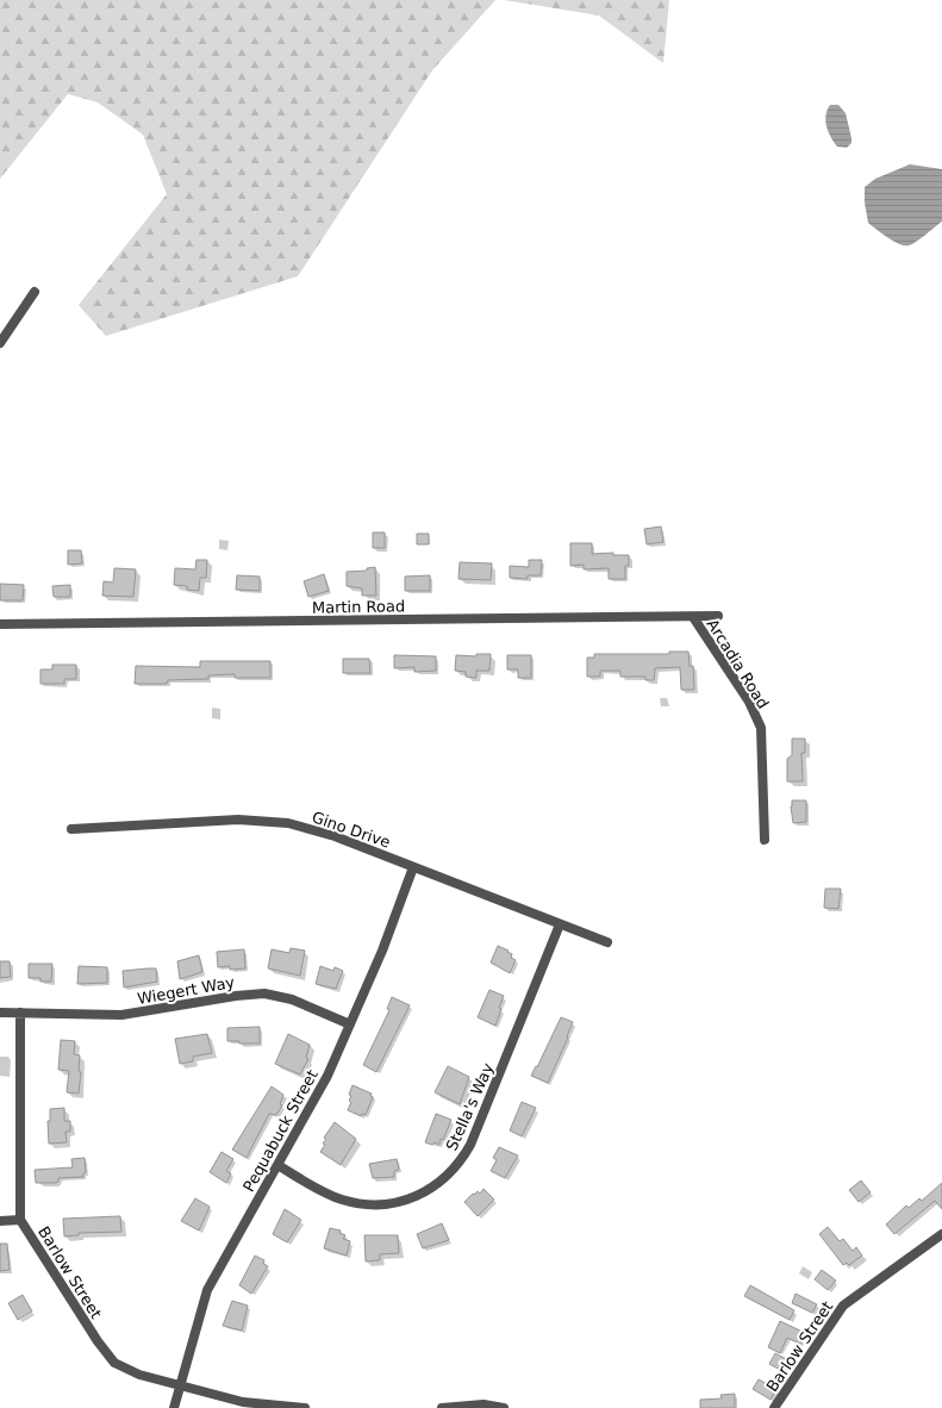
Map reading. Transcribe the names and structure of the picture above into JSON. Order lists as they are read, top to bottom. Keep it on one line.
{"streets":{"street":["Martin Road","Arcadia Road","Gino Drive","Wiegert Way","Stella's Way","Pequabuck Street","Barlow Street"]},"crossings":[["Martin Road","Arcadia Road"],["Gino Drive","Stella's Way"],["Gino Drive","Pequabuck Street"],["Wiegert Way","Pequabuck Street"],["Wiegert Way","Barlow Street"],["Stella's Way","Pequabuck Street"],["Pequabuck Street","Barlow Street"]]}
